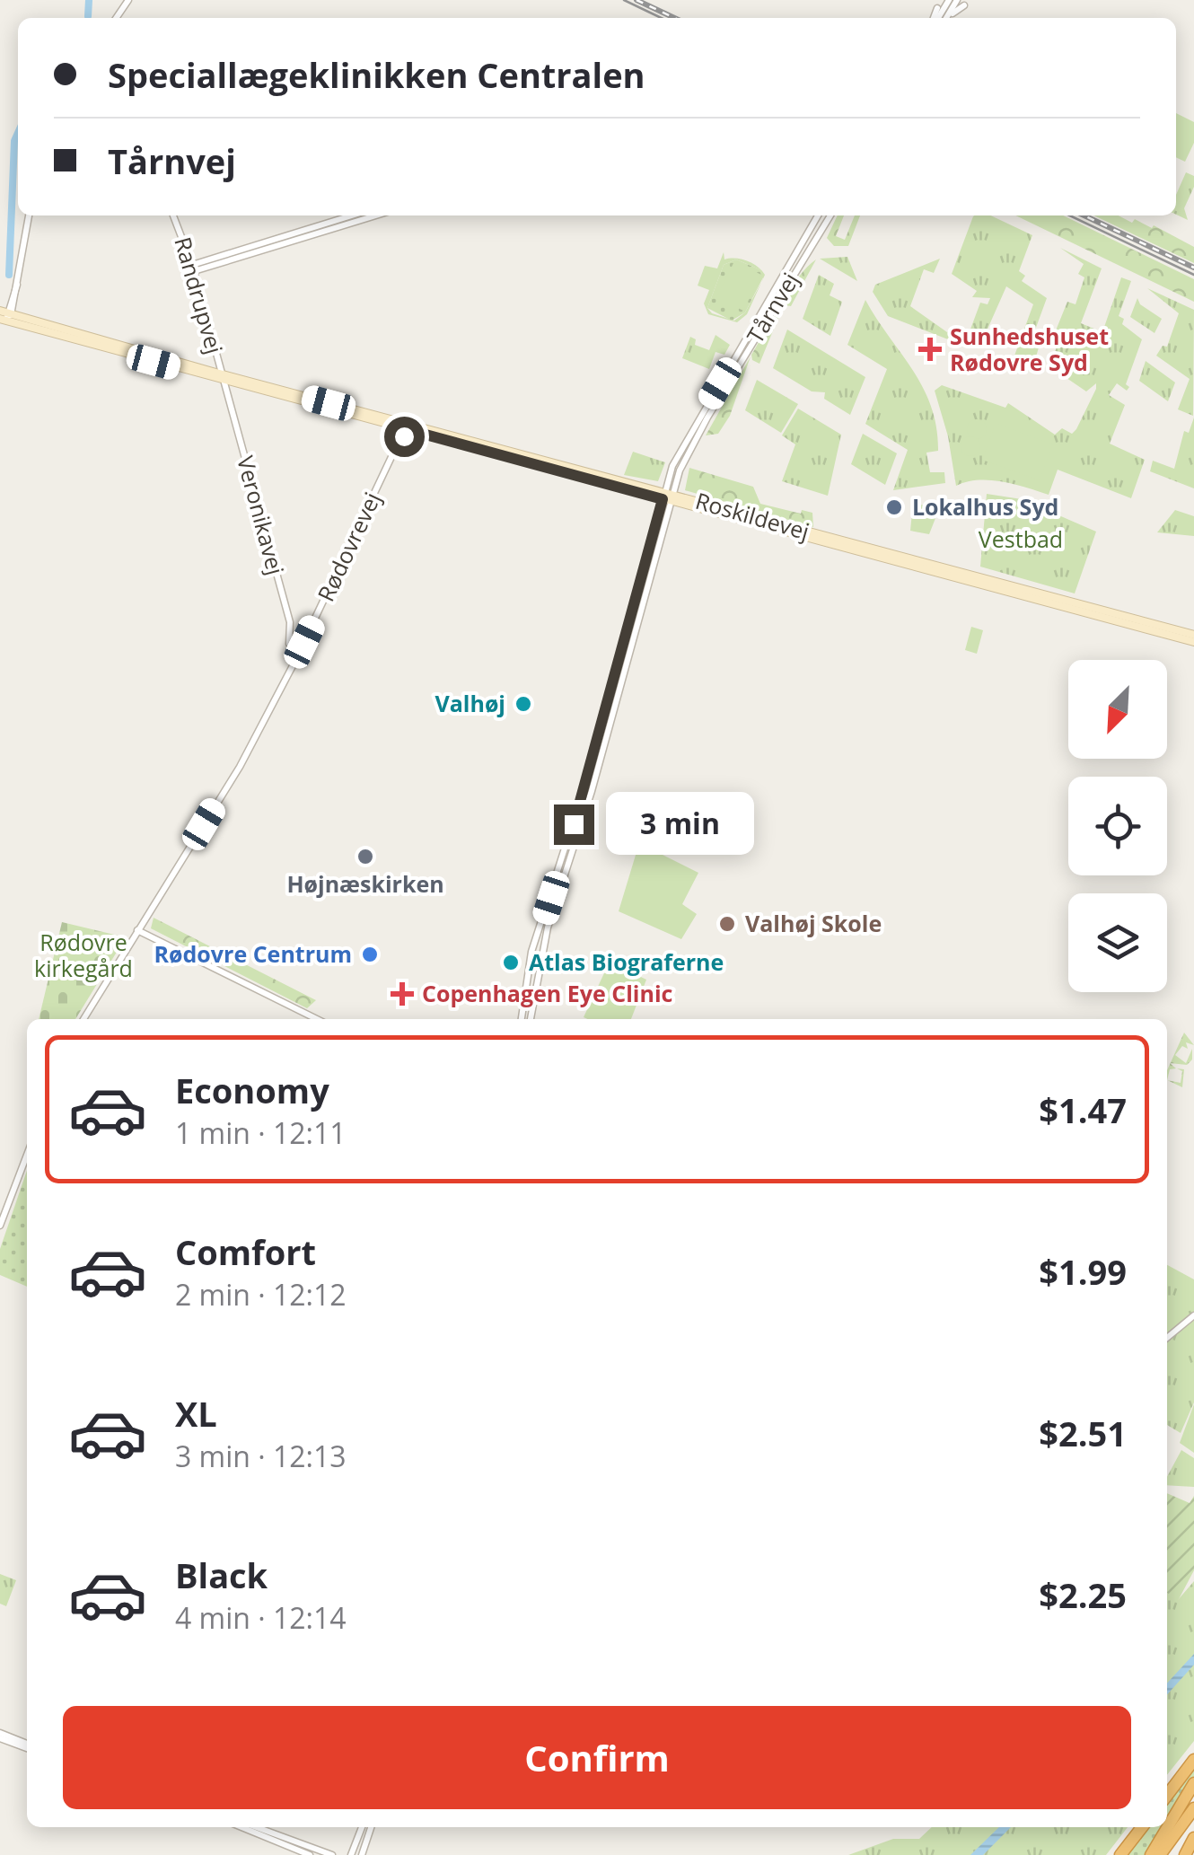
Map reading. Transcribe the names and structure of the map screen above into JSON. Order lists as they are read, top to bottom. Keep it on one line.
{"streets":{"main road":["Roskildevej"],"street":["Randrupvej","Tårnvej","Veronikavej","Rødovrevej"]},"crossings":[["Randrupvej","Veronikavej"],["Randrupvej","Roskildevej"],["Tårnvej","Roskildevej"],["Veronikavej","Roskildevej"],["Veronikavej","Rødovrevej"],["Roskildevej","Rødovrevej"]],"parks":["Vestbad","Rødovre kirkegård"],"places":{"health":["Sunhedshuset Rødovre Syd","Copenhagen Eye Clinic"],"other":["Lokalhus Syd","Valhøj","Højnæskirken","Valhøj Skole","Rødovre Centrum","Atlas Biograferne"]},"north":"bottom left","page":{"banner":["Speciallægeklinikken Centralen","Tårnvej"],"bubble":"3 min","list":[{"name":"Economy","note":"1 min · 12:11","value":"$1.47"},{"name":"Comfort","note":"2 min · 12:12","value":"$1.99"},{"name":"XL","note":"3 min · 12:13","value":"$2.51"},{"name":"Black","note":"4 min · 12:14","value":"$2.25"}],"buttons":"Confirm"}}
